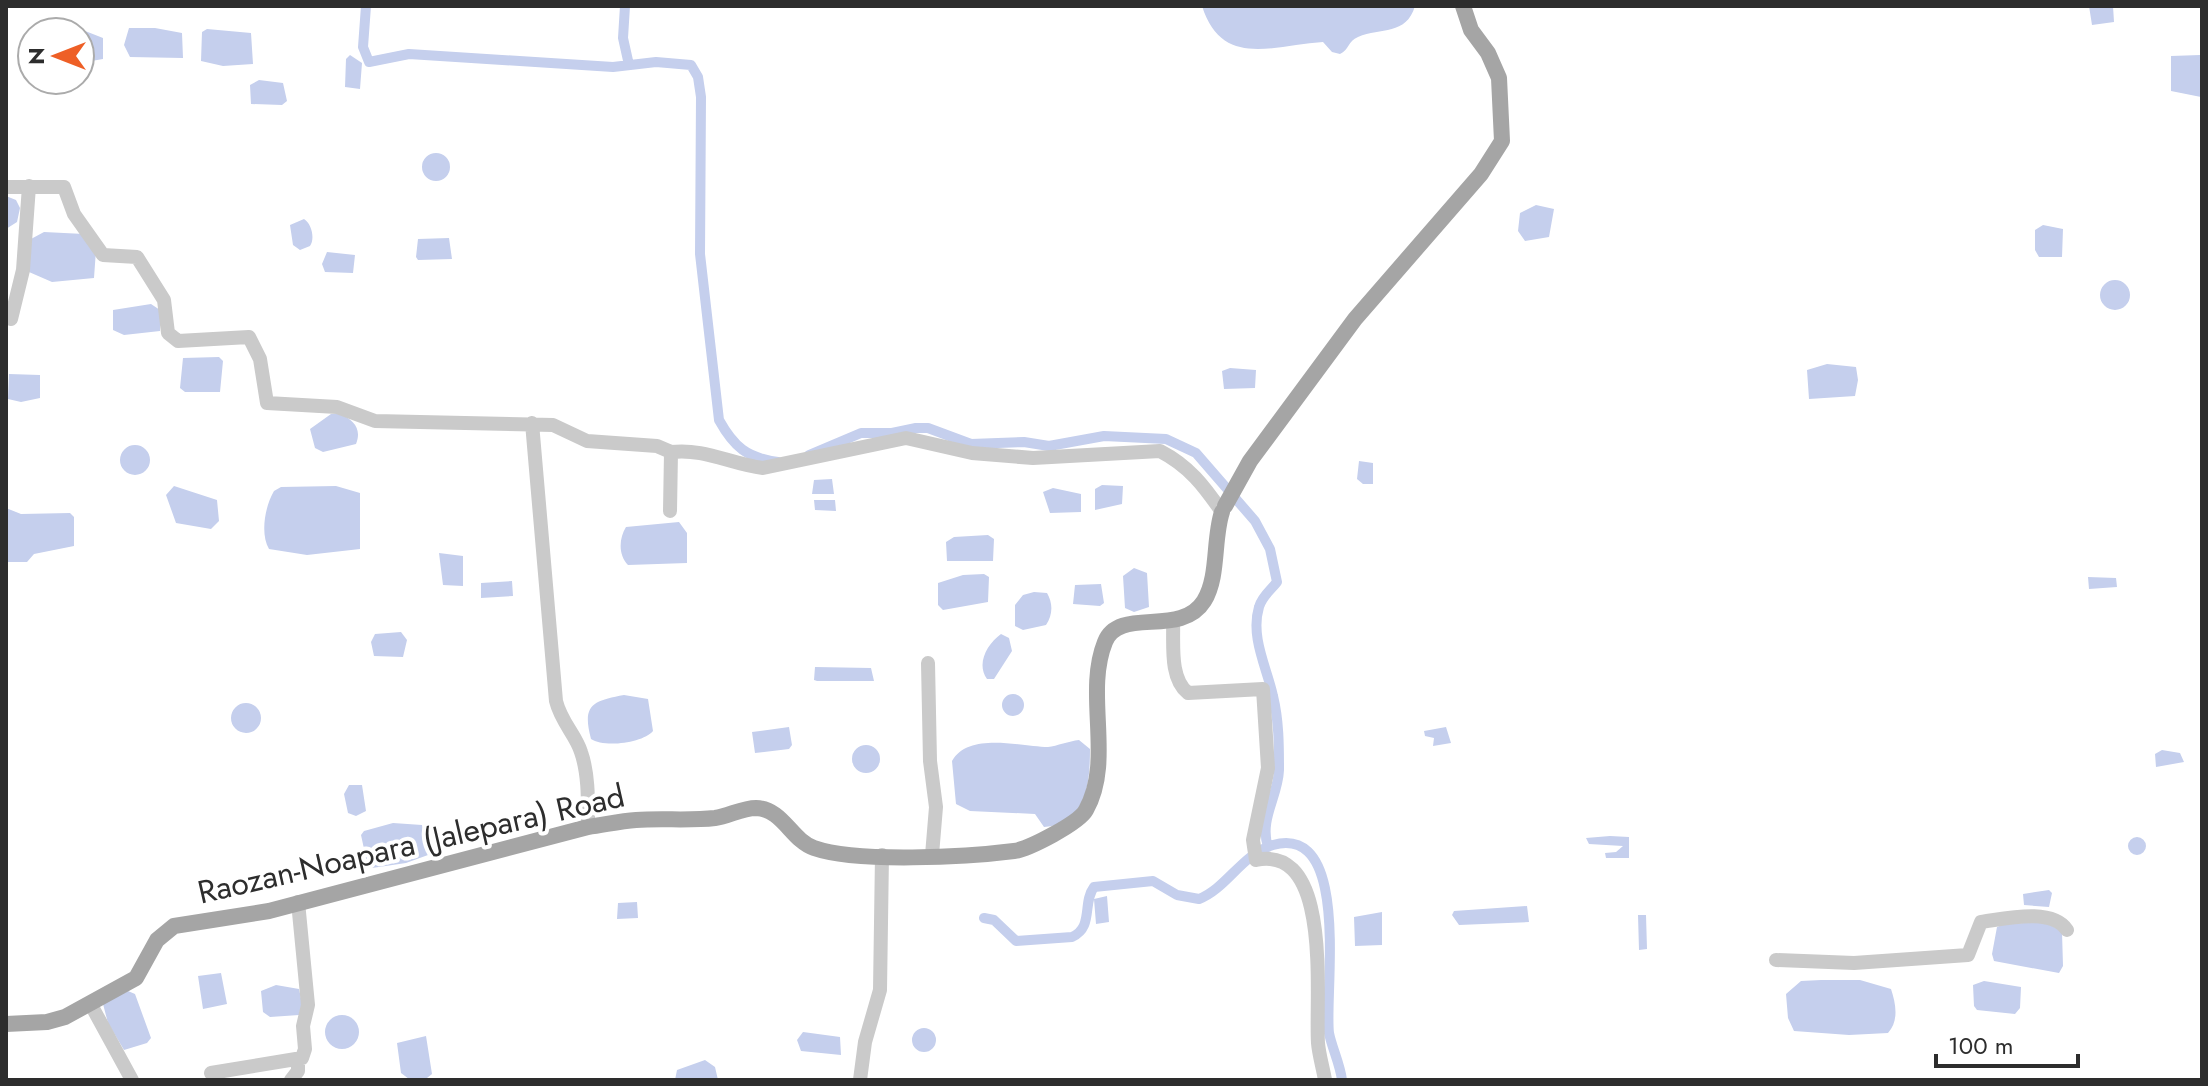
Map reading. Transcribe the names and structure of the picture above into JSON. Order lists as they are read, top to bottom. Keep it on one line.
{"streets":{"main road":["Raozan-Noapara (Jalepara) Road"]},"scale_bar":"100 m","north":"left"}
